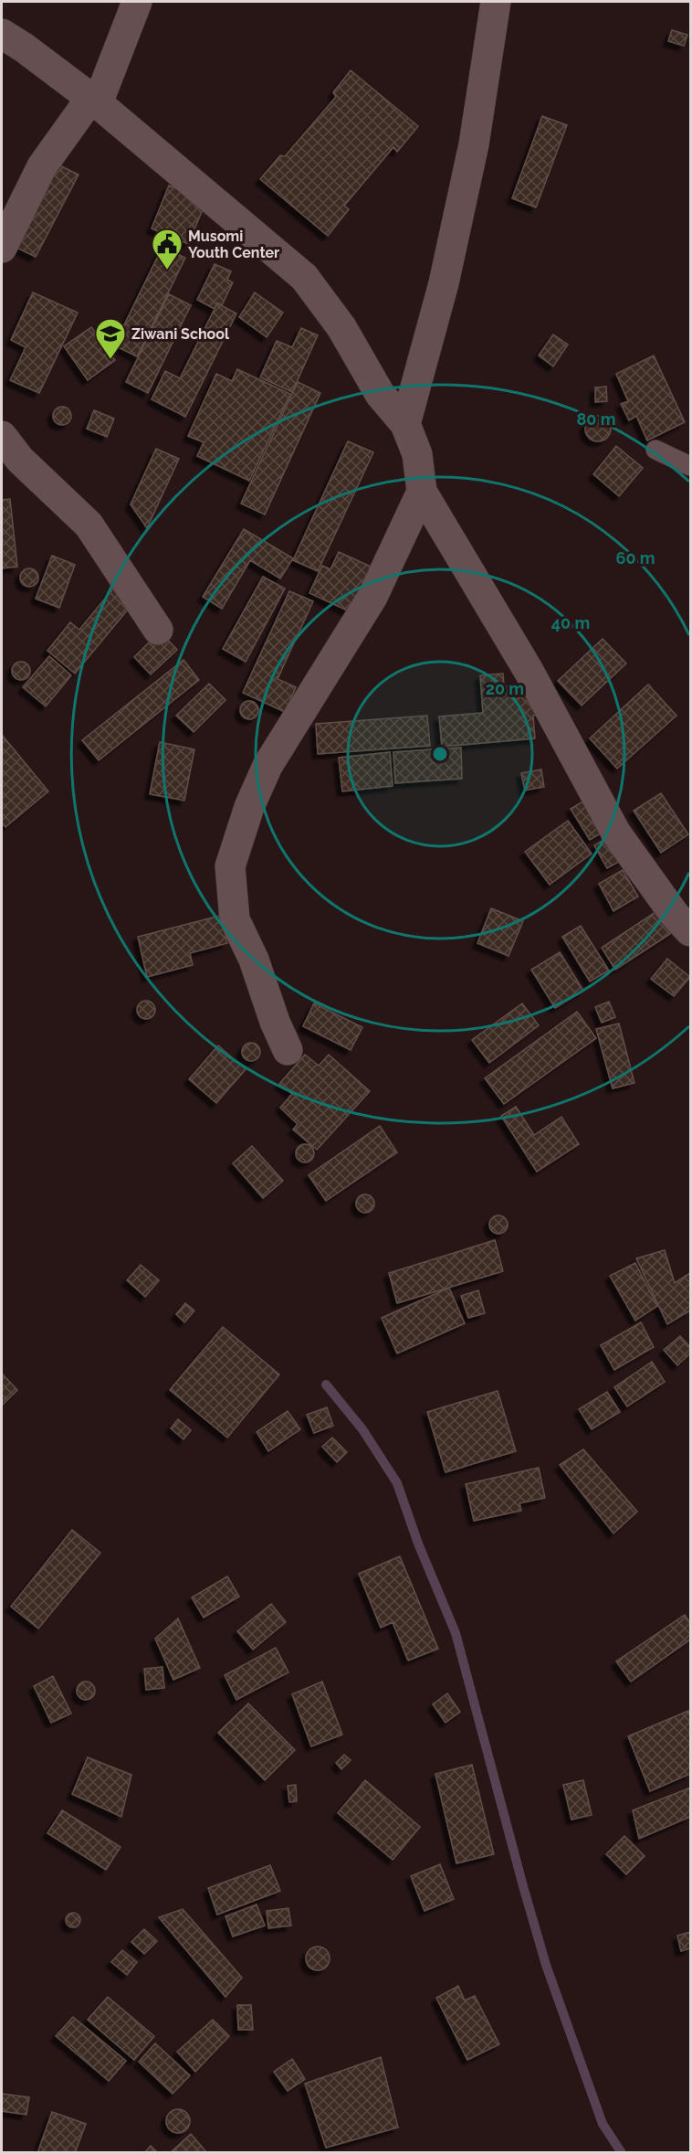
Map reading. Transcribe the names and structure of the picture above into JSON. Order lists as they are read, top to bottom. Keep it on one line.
{"places":{"public building":["Musomi Youth Center"],"school or university":["Ziwani School"]},"rings":["80 m","60 m","40 m","20 m"]}
